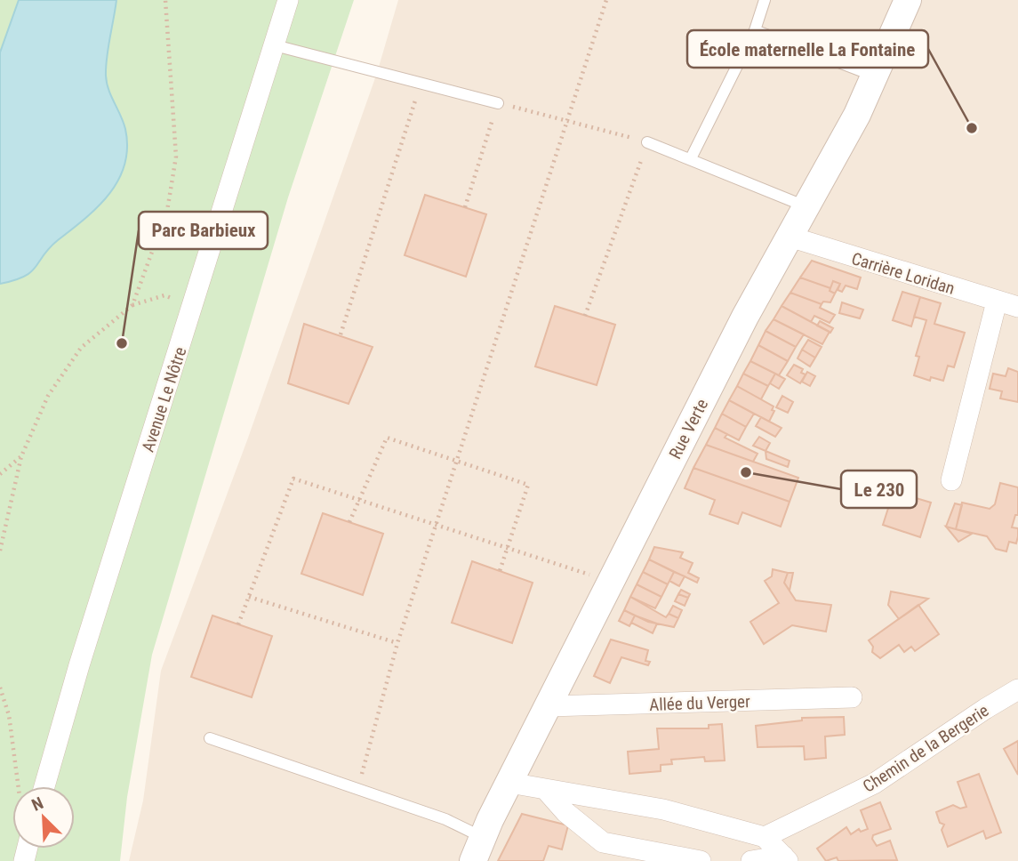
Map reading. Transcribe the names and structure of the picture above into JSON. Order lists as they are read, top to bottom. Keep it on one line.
{"streets":{"street":["Carrière Loridan","Avenue Le Nôtre","Rue Verte","Allée du Verger","Chemin de la Bergerie"]},"crossings":[["Carrière Loridan","Rue Verte"],["Rue Verte","Allée du Verger"]],"places":["École maternelle La Fontaine","Parc Barbieux","Le 230"],"north":"top left"}
